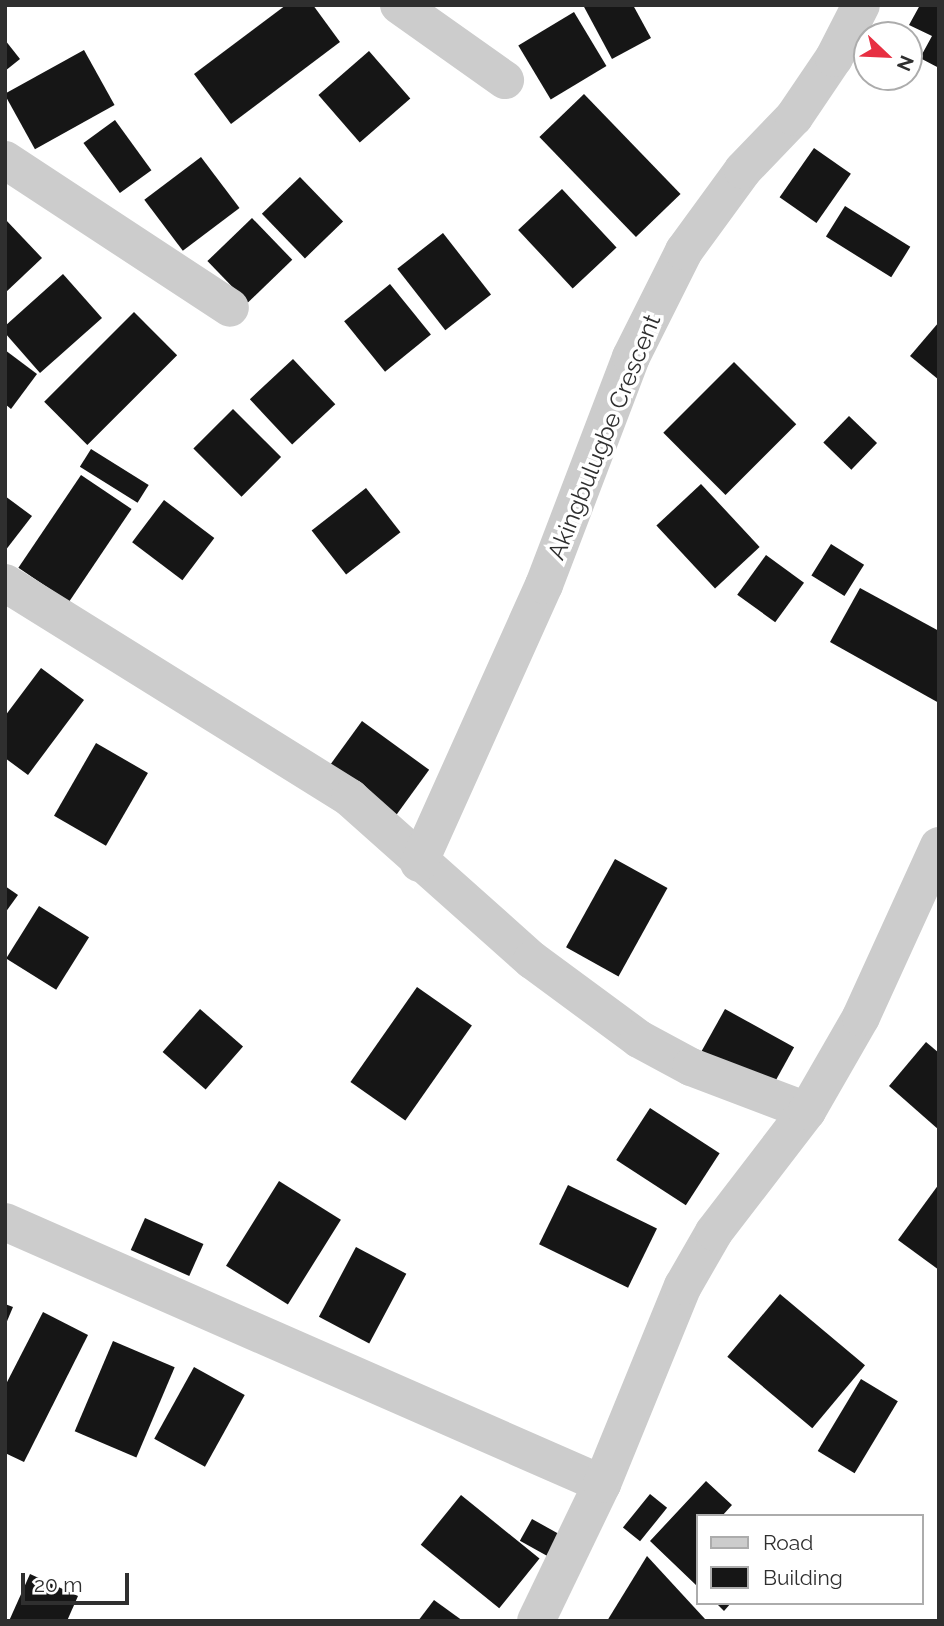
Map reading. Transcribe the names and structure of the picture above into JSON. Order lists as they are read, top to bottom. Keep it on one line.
{"streets":{"street":["Akingbulugbe Crescent"]},"legend":["Road","Building"],"scale_bar":"20 m","north":"bottom right"}
